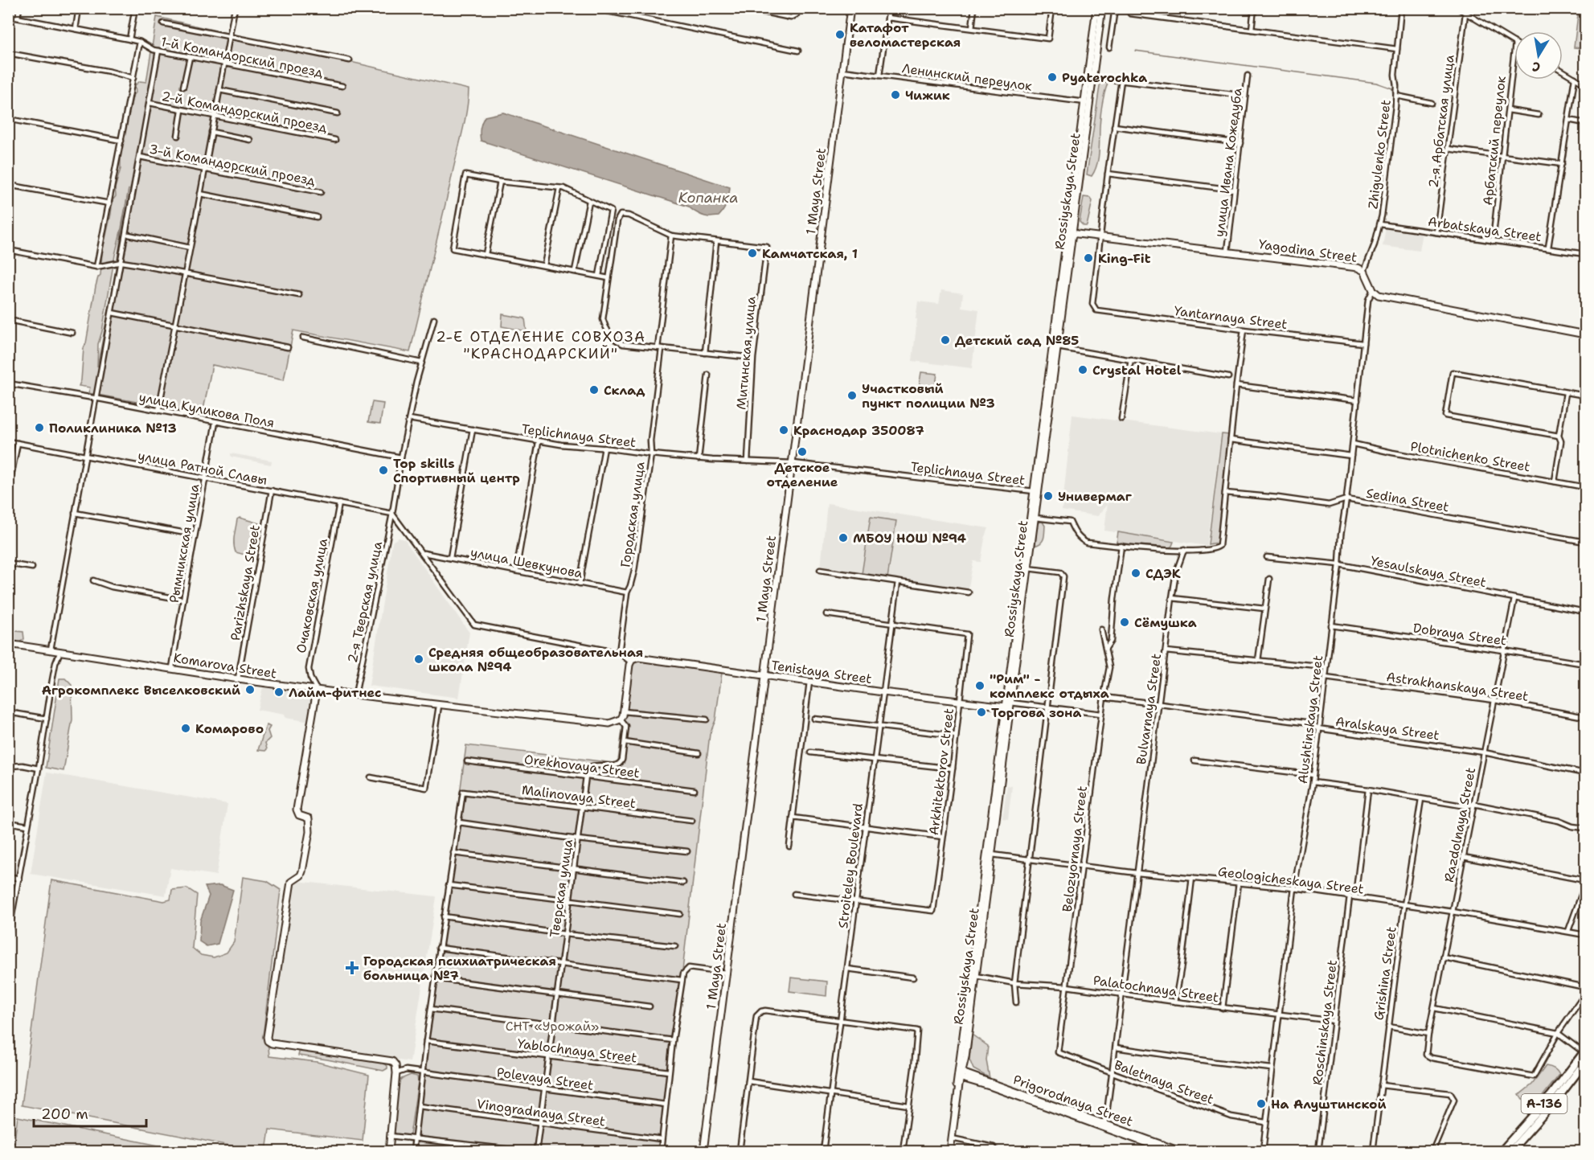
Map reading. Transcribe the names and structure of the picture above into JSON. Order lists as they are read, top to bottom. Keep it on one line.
{"streets":{"highway":["А-136"],"street":["1-й Командорский проезд","Ленинский переулок","2-й Командорский проезд","2-я Арбатская улица","Арбатский переулок","Zhigulenko Street","улица Ивана Кожедуба","3-й Командорский проезд","1 Maya Street","Rossiyskaya Street","Arbatskaya Street","Yagodina Street","Yantarnaya Street","Митинская улица","улица Куликова Поля","Teplichnaya Street","Plotnichenko Street","улица Ратной Славы","Sedina Street","Городская улица","Рымникская улица","улица Шевкунова","Yesaulskaya Street","Parizhskaya Street","Очаковская улица","2-я Тверская улица","Dobraya Street","Komarova Street","Tenistaya Street","Astrakhanskaya Street","Bulvarnaya Street","Alushtinskaya Street","Aralskaya Street","Orekhovaya Street","Arkhitektorov Street","Malinovaya Street","Razdolnaya Street","Belozyornaya Street","Stroiteley Boulevard","Geologicheskaya Street","Тверская улица","Grishina Street","Palatochnaya Street","Roschinskaya Street","Yablochnaya Street","Polevaya Street","Baletnaya Street","Prigorodnaya Street","Vinogradnaya Street"]},"crossings":[["Ленинский переулок","1 Maya Street"],["Ленинский переулок","Rossiyskaya Street"],["2-я Арбатская улица","Arbatskaya Street"],["Арбатский переулок","Arbatskaya Street"],["Zhigulenko Street","Arbatskaya Street"],["Zhigulenko Street","Yagodina Street"],["улица Ивана Кожедуба","Yagodina Street"],["1 Maya Street","Teplichnaya Street"],["1 Maya Street","Tenistaya Street"],["Rossiyskaya Street","Yagodina Street"],["Rossiyskaya Street","Teplichnaya Street"],["Rossiyskaya Street","Tenistaya Street"],["Rossiyskaya Street","Geologicheskaya Street"],["Rossiyskaya Street","Palatochnaya Street"],["Rossiyskaya Street","Prigorodnaya Street"],["Yagodina Street","Yantarnaya Street"],["Yagodina Street","Alushtinskaya Street"],["Yantarnaya Street","Alushtinskaya Street"],["Митинская улица","Teplichnaya Street"],["улица Куликова Поля","Рымникская улица"],["Teplichnaya Street","Городская улица"],["Plotnichenko Street","Alushtinskaya Street"],["улица Ратной Славы","Рымникская улица"],["улица Ратной Славы","Parizhskaya Street"],["улица Ратной Славы","Очаковская улица"],["улица Ратной Славы","2-я Тверская улица"],["Sedina Street","Alushtinskaya Street"],["Городская улица","улица Шевкунова"],["Рымникская улица","Komarova Street"],["Yesaulskaya Street","Alushtinskaya Street"],["Yesaulskaya Street","Razdolnaya Street"],["Parizhskaya Street","Komarova Street"],["Очаковская улица","Komarova Street"],["2-я Тверская улица","Komarova Street"],["Dobraya Street","Alushtinskaya Street"],["Dobraya Street","Razdolnaya Street"],["Tenistaya Street","Arkhitektorov Street"],["Tenistaya Street","Stroiteley Boulevard"],["Astrakhanskaya Street","Alushtinskaya Street"],["Astrakhanskaya Street","Razdolnaya Street"],["Bulvarnaya Street","Aralskaya Street"],["Bulvarnaya Street","Geologicheskaya Street"],["Bulvarnaya Street","Palatochnaya Street"],["Bulvarnaya Street","Baletnaya Street"],["Bulvarnaya Street","Prigorodnaya Street"],["Alushtinskaya Street","Aralskaya Street"],["Alushtinskaya Street","Geologicheskaya Street"],["Alushtinskaya Street","Palatochnaya Street"],["Alushtinskaya Street","Baletnaya Street"],["Aralskaya Street","Razdolnaya Street"],["Aralskaya Street","Belozyornaya Street"],["Orekhovaya Street","Тверская улица"],["Arkhitektorov Street","Stroiteley Boulevard"],["Malinovaya Street","Тверская улица"],["Razdolnaya Street","Geologicheskaya Street"],["Belozyornaya Street","Geologicheskaya Street"],["Belozyornaya Street","Palatochnaya Street"],["Belozyornaya Street","Baletnaya Street"],["Geologicheskaya Street","Grishina Street"],["Geologicheskaya Street","Roschinskaya Street"],["Тверская улица","Yablochnaya Street"],["Тверская улица","Polevaya Street"],["Тверская улица","Vinogradnaya Street"],["Palatochnaya Street","Roschinskaya Street"]],"districts":["2-Е ОТДЕЛЕНИЕ СОВХОЗА \"КРАСНОДАРСКИЙ\""],"water":["Копанка"],"parks":["СНТ «Урожай»"],"places":{"other":["Катафот веломастерская","Pyaterochka","Чижик","Камчатская, 1","King-Fit","Детский сад №85","Crystal Hotel","Склад","Участковый пункт полиции №3","Поликлиника №13","Краснодар 350087","Детское отделение","Top skills Спортивный центр","Универмаг","МБОУ НОШ №94","СДЭК","Сёмушка","Средняя общеобразовательная школа №94","\"Рим\" - комплекс отдыха","Агрокомплекс Выселковский","Лайм-фитнес","Торгова зона","Комарово","На Алуштинской"],"health":["Городская психиатрическая больница №7"]},"scale_bar":"200 m","north":"bottom"}
